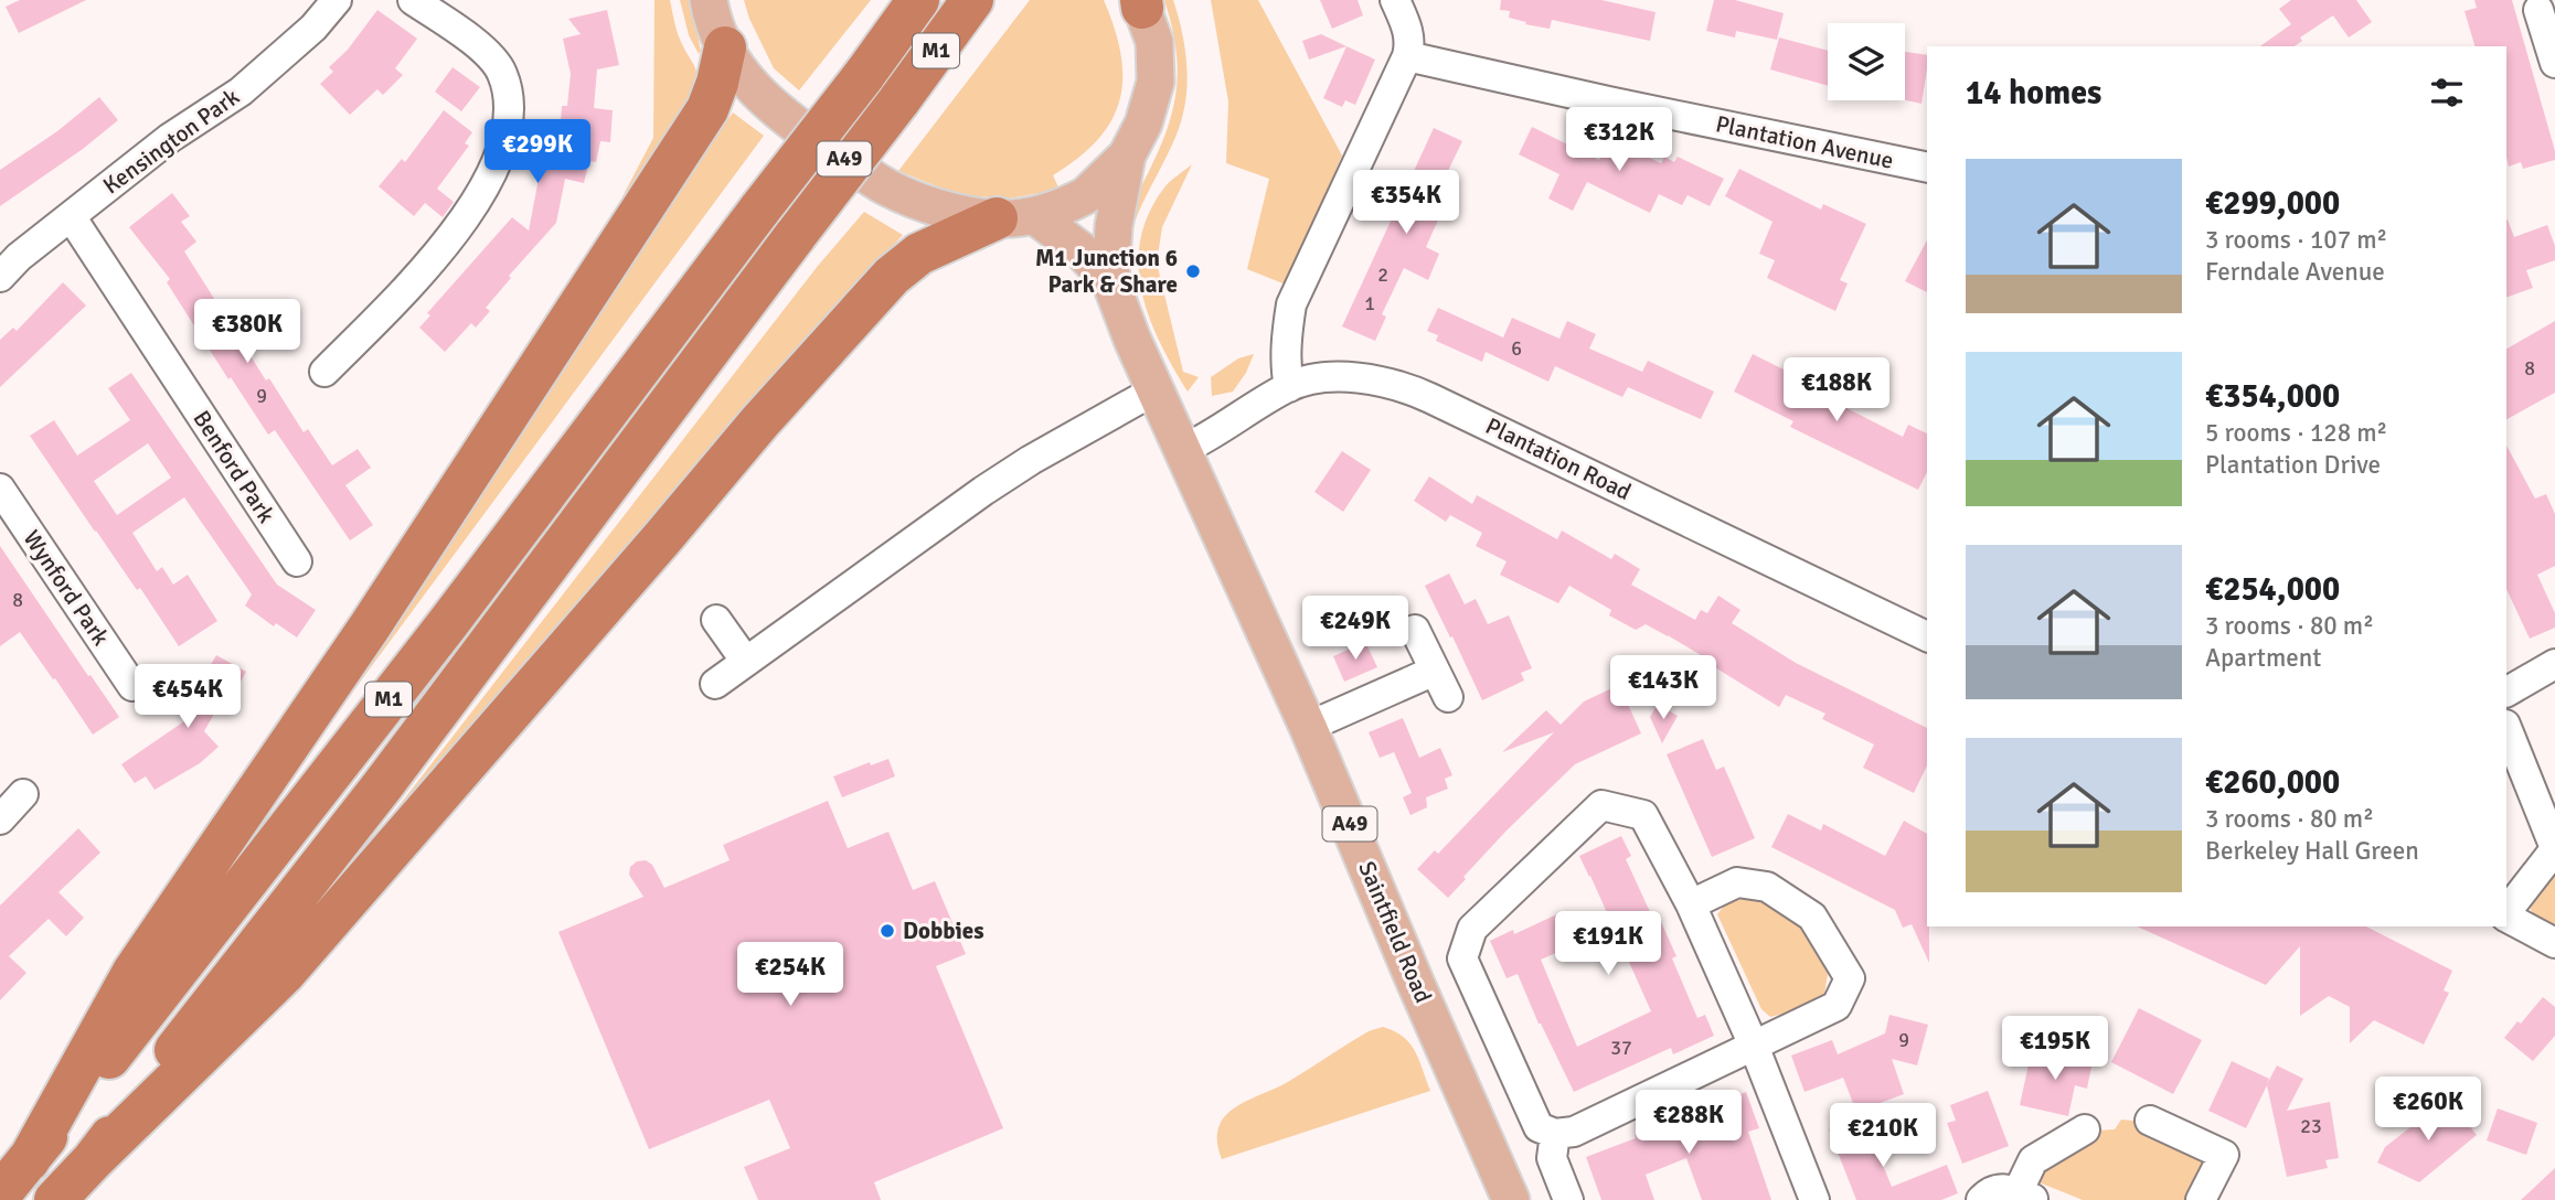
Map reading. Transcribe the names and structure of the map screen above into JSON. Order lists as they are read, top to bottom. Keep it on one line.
{"streets":{"highway":["M1"],"main road":["A49","Saintfield Road"],"street":["Kensington Park","Plantation Avenue","Plantation Road","Benford Park","Wynford Park"]},"crossings":[["Kensington Park","Benford Park"],["A49","Saintfield Road"],["Plantation Road","Saintfield Road"]],"places":["M1 Junction 6 Park & Share","Dobbies"],"house_numbers":["2","1","6","8","9","8","9","37","23"],"page":{"heading":"14 homes","price":["€312K","€299K","€354K","€380K","€188K","€249K","€143K","€454K","€191K","€254K","€195K","€260K","€288K","€210K"],"list":[{"name":"€299,000","note":"3 rooms · 107 m² · Ferndale Avenue"},{"name":"€354,000","note":"5 rooms · 128 m² · Plantation Drive"},{"name":"€254,000","note":"3 rooms · 80 m² · Apartment"},{"name":"€260,000","note":"3 rooms · 80 m² · Berkeley Hall Green"}]}}
